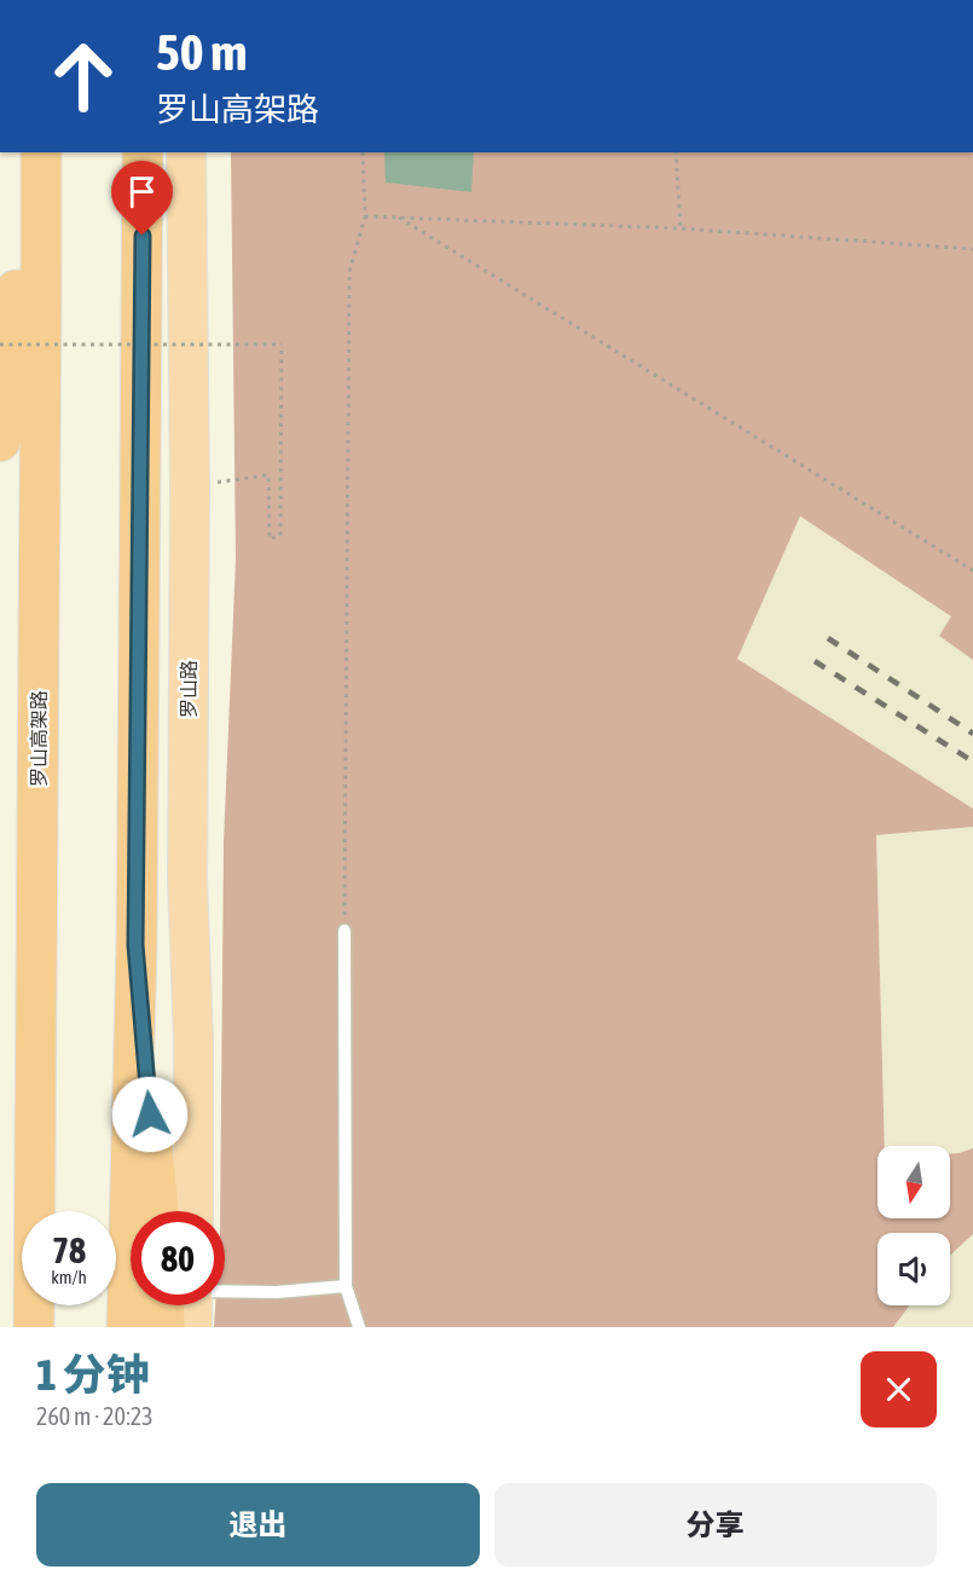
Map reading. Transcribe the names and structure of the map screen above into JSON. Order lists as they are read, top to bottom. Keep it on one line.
{"streets":{"highway":["罗山高架路"],"main road":["罗山路"]},"north":"bottom","page":{"turn":["50 m","罗山高架路"],"speed":"78 km/h","limit":"80","heading":["1 分钟","260 m · 20:23"],"buttons":["退出","分享"]}}
